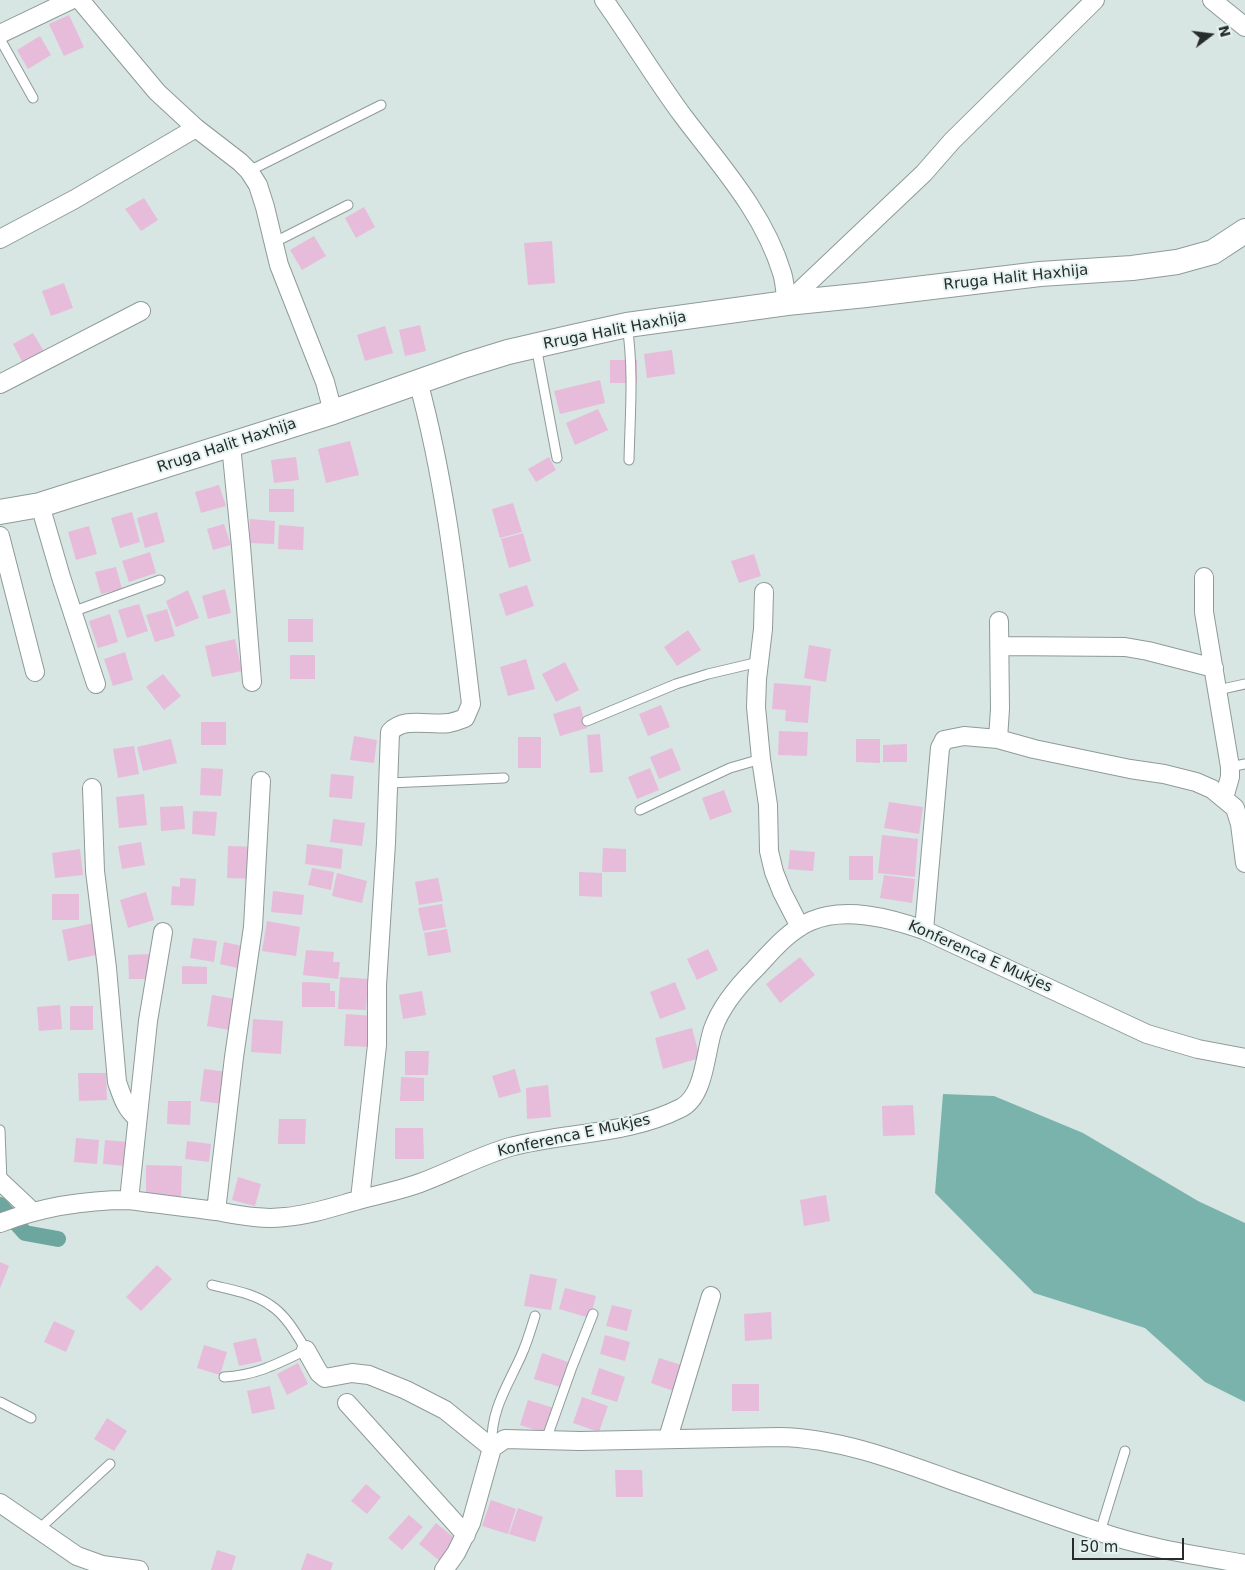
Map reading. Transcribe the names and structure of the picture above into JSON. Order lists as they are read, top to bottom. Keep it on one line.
{"streets":{"street":["Rruga Halit Haxhija","Konferenca E Mukjes"]},"scale_bar":"50 m","north":"right"}
